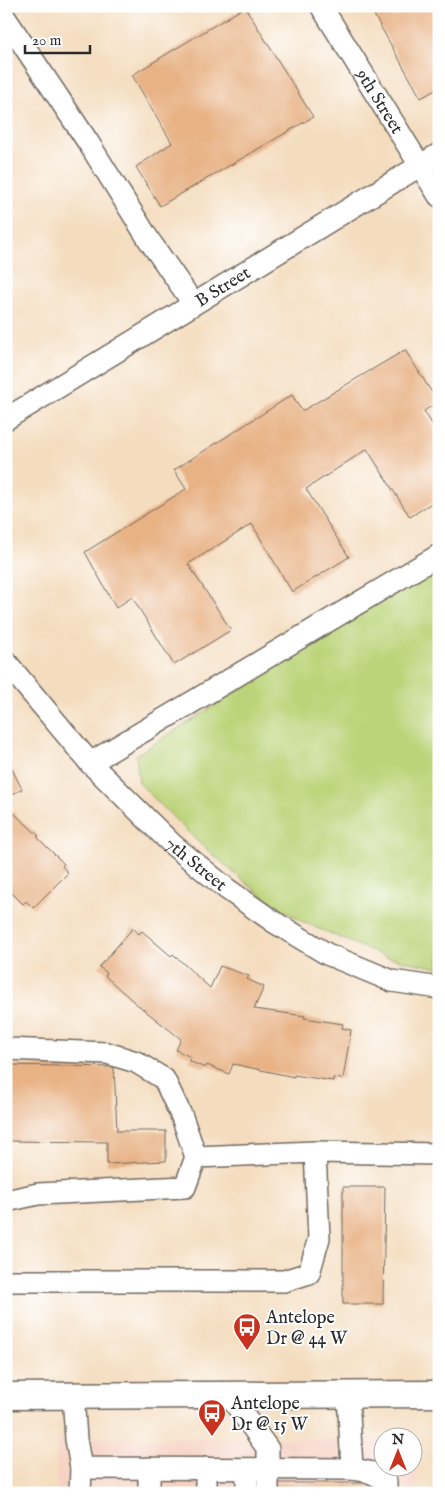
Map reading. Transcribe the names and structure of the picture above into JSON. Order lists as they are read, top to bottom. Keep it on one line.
{"streets":{"lane":["9th Street","B Street","7th Street"]},"crossings":[["9th Street","B Street"]],"places":{"bus stop":["Antelope Dr @ 44 W","Antelope Dr @ 15 W"]},"scale_bar":"20 m","north":"top"}
